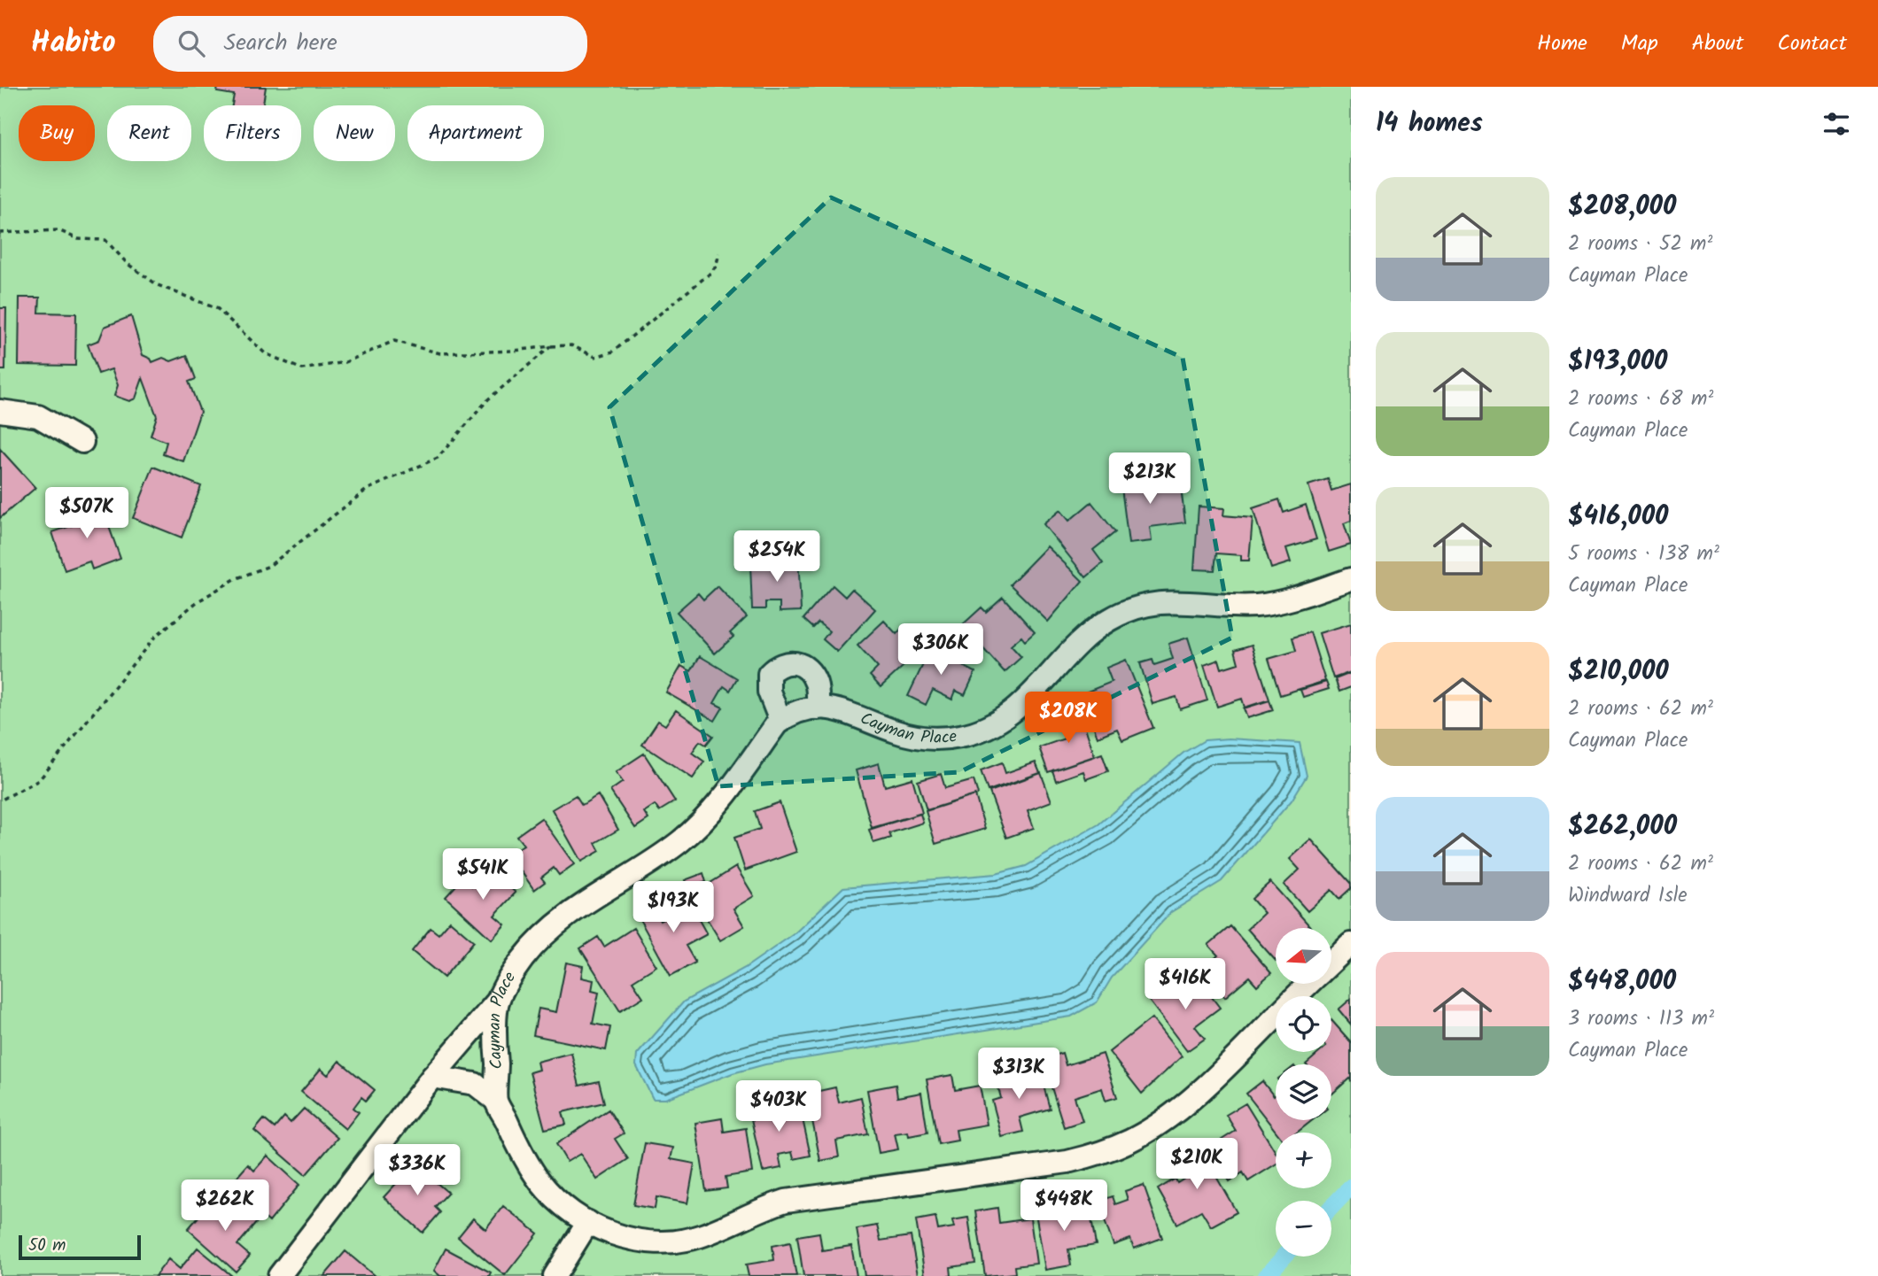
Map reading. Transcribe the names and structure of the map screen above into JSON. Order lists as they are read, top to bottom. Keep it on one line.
{"streets":{"street":["Cayman Place"]},"scale_bar":"50 m","north":"left","page":{"header":"Habito","search":"Search here","nav":["Home","Map","About","Contact"],"heading":"14 homes","chip":["Buy","Rent","Filters","New","Apartment"],"list":[{"name":"$208,000","note":"2 rooms · 52 m² · Cayman Place"},{"name":"$193,000","note":"2 rooms · 68 m² · Cayman Place"},{"name":"$416,000","note":"5 rooms · 138 m² · Cayman Place"},{"name":"$210,000","note":"2 rooms · 62 m² · Cayman Place"},{"name":"$262,000","note":"2 rooms · 62 m² · Windward Isle"},{"name":"$448,000","note":"3 rooms · 113 m² · Cayman Place"}],"price":["$213K","$507K","$254K","$306K","$208K","$541K","$193K","$416K","$313K","$403K","$210K","$336K","$262K","$448K"],"map_buttons":["+","−"],"scale":"50 m"}}
